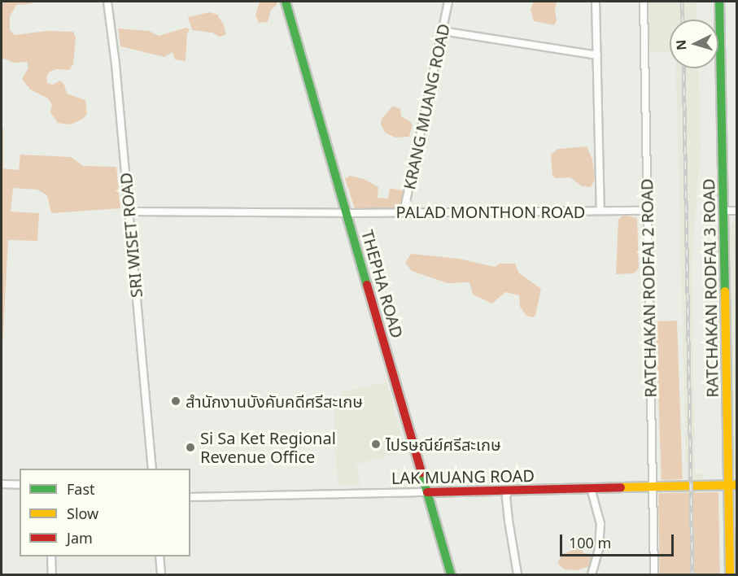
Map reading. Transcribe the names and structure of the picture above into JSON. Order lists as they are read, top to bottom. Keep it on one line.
{"streets":{"street":["KRANG MUANG ROAD","PALAD MONTHON ROAD","SRI WISET ROAD","THEPHA ROAD","RATCHAKAN RODFAI 2 ROAD","RATCHAKAN RODFAI 3 ROAD","LAK MUANG ROAD"]},"crossings":[["KRANG MUANG ROAD","PALAD MONTHON ROAD"],["PALAD MONTHON ROAD","SRI WISET ROAD"],["PALAD MONTHON ROAD","THEPHA ROAD"],["PALAD MONTHON ROAD","RATCHAKAN RODFAI 2 ROAD"],["THEPHA ROAD","LAK MUANG ROAD"],["RATCHAKAN RODFAI 2 ROAD","LAK MUANG ROAD"],["RATCHAKAN RODFAI 3 ROAD","LAK MUANG ROAD"]],"places":["สำนักงานบังคับคดีศรีสะเกษ","ไปรษณีย์ศรีสะเกษ","Si Sa Ket Regional Revenue Office"],"legend":["Fast","Slow","Jam"],"scale_bar":"100 m","north":"left"}
